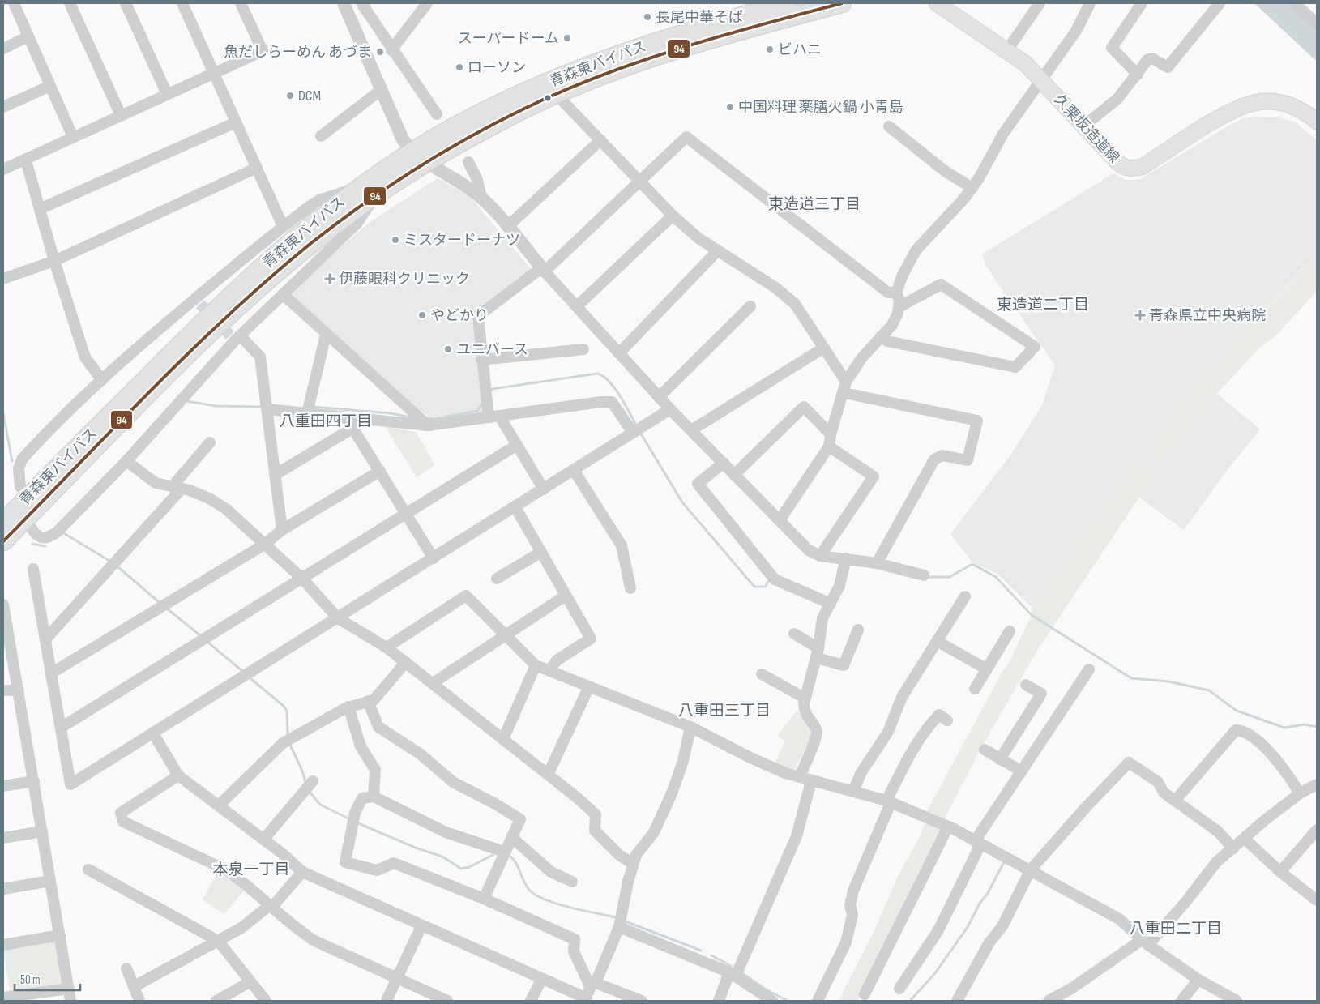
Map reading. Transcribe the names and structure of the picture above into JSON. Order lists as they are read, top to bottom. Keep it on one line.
{"streets":{"highway":["青森東バイパス"],"main road":["久栗坂造道線"]},"districts":["東造道三丁目","東造道二丁目","八重田四丁目","八重田三丁目","本泉一丁目","八重田二丁目"],"places":{"other":["長尾中華そば","スーパードーム","ビハニ","魚だしらーめん あづま","ローソン","DCM","中国料理 薬膳火鍋 小青島","ミスタードーナツ","やどかり","ユニバース"],"health":["伊藤眼科クリニック","青森県立中央病院"]},"lines":["transit line 94"],"scale_bar":"50 m"}
